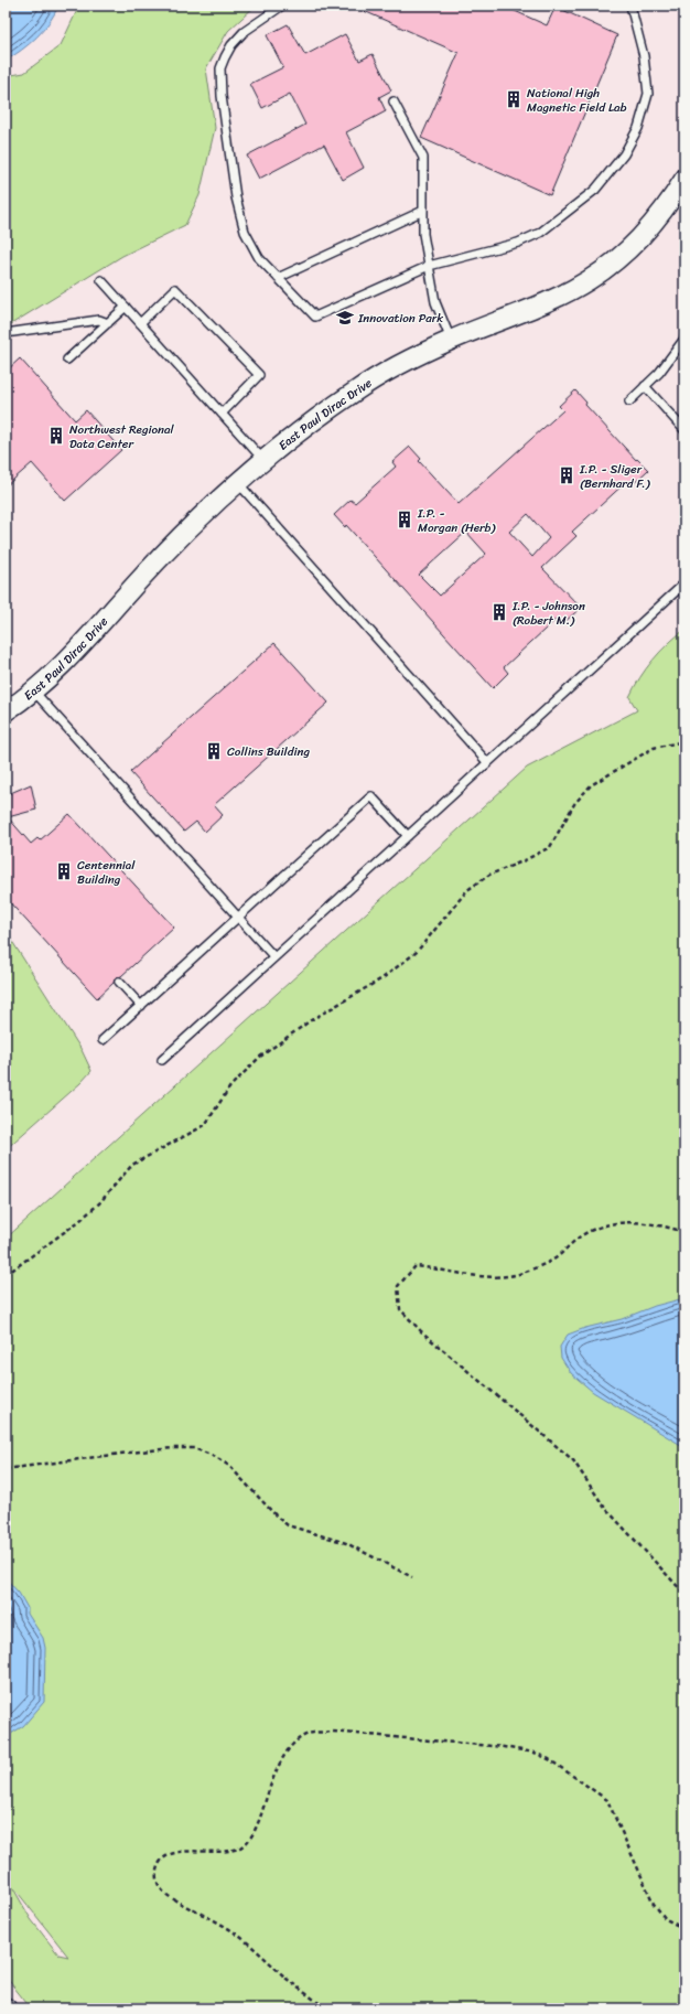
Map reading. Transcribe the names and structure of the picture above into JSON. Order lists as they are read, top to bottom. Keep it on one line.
{"streets":{"street":["East Paul Dirac Drive"]},"places":{"building":["National High Magnetic Field Lab","Northwest Regional Data Center","I.P. - Sliger (Bernhard F.)","I.P. - Morgan (Herb)","I.P. - Johnson (Robert M.)","Collins Building","Centennial Building"],"school or university":["Innovation Park"]}}
